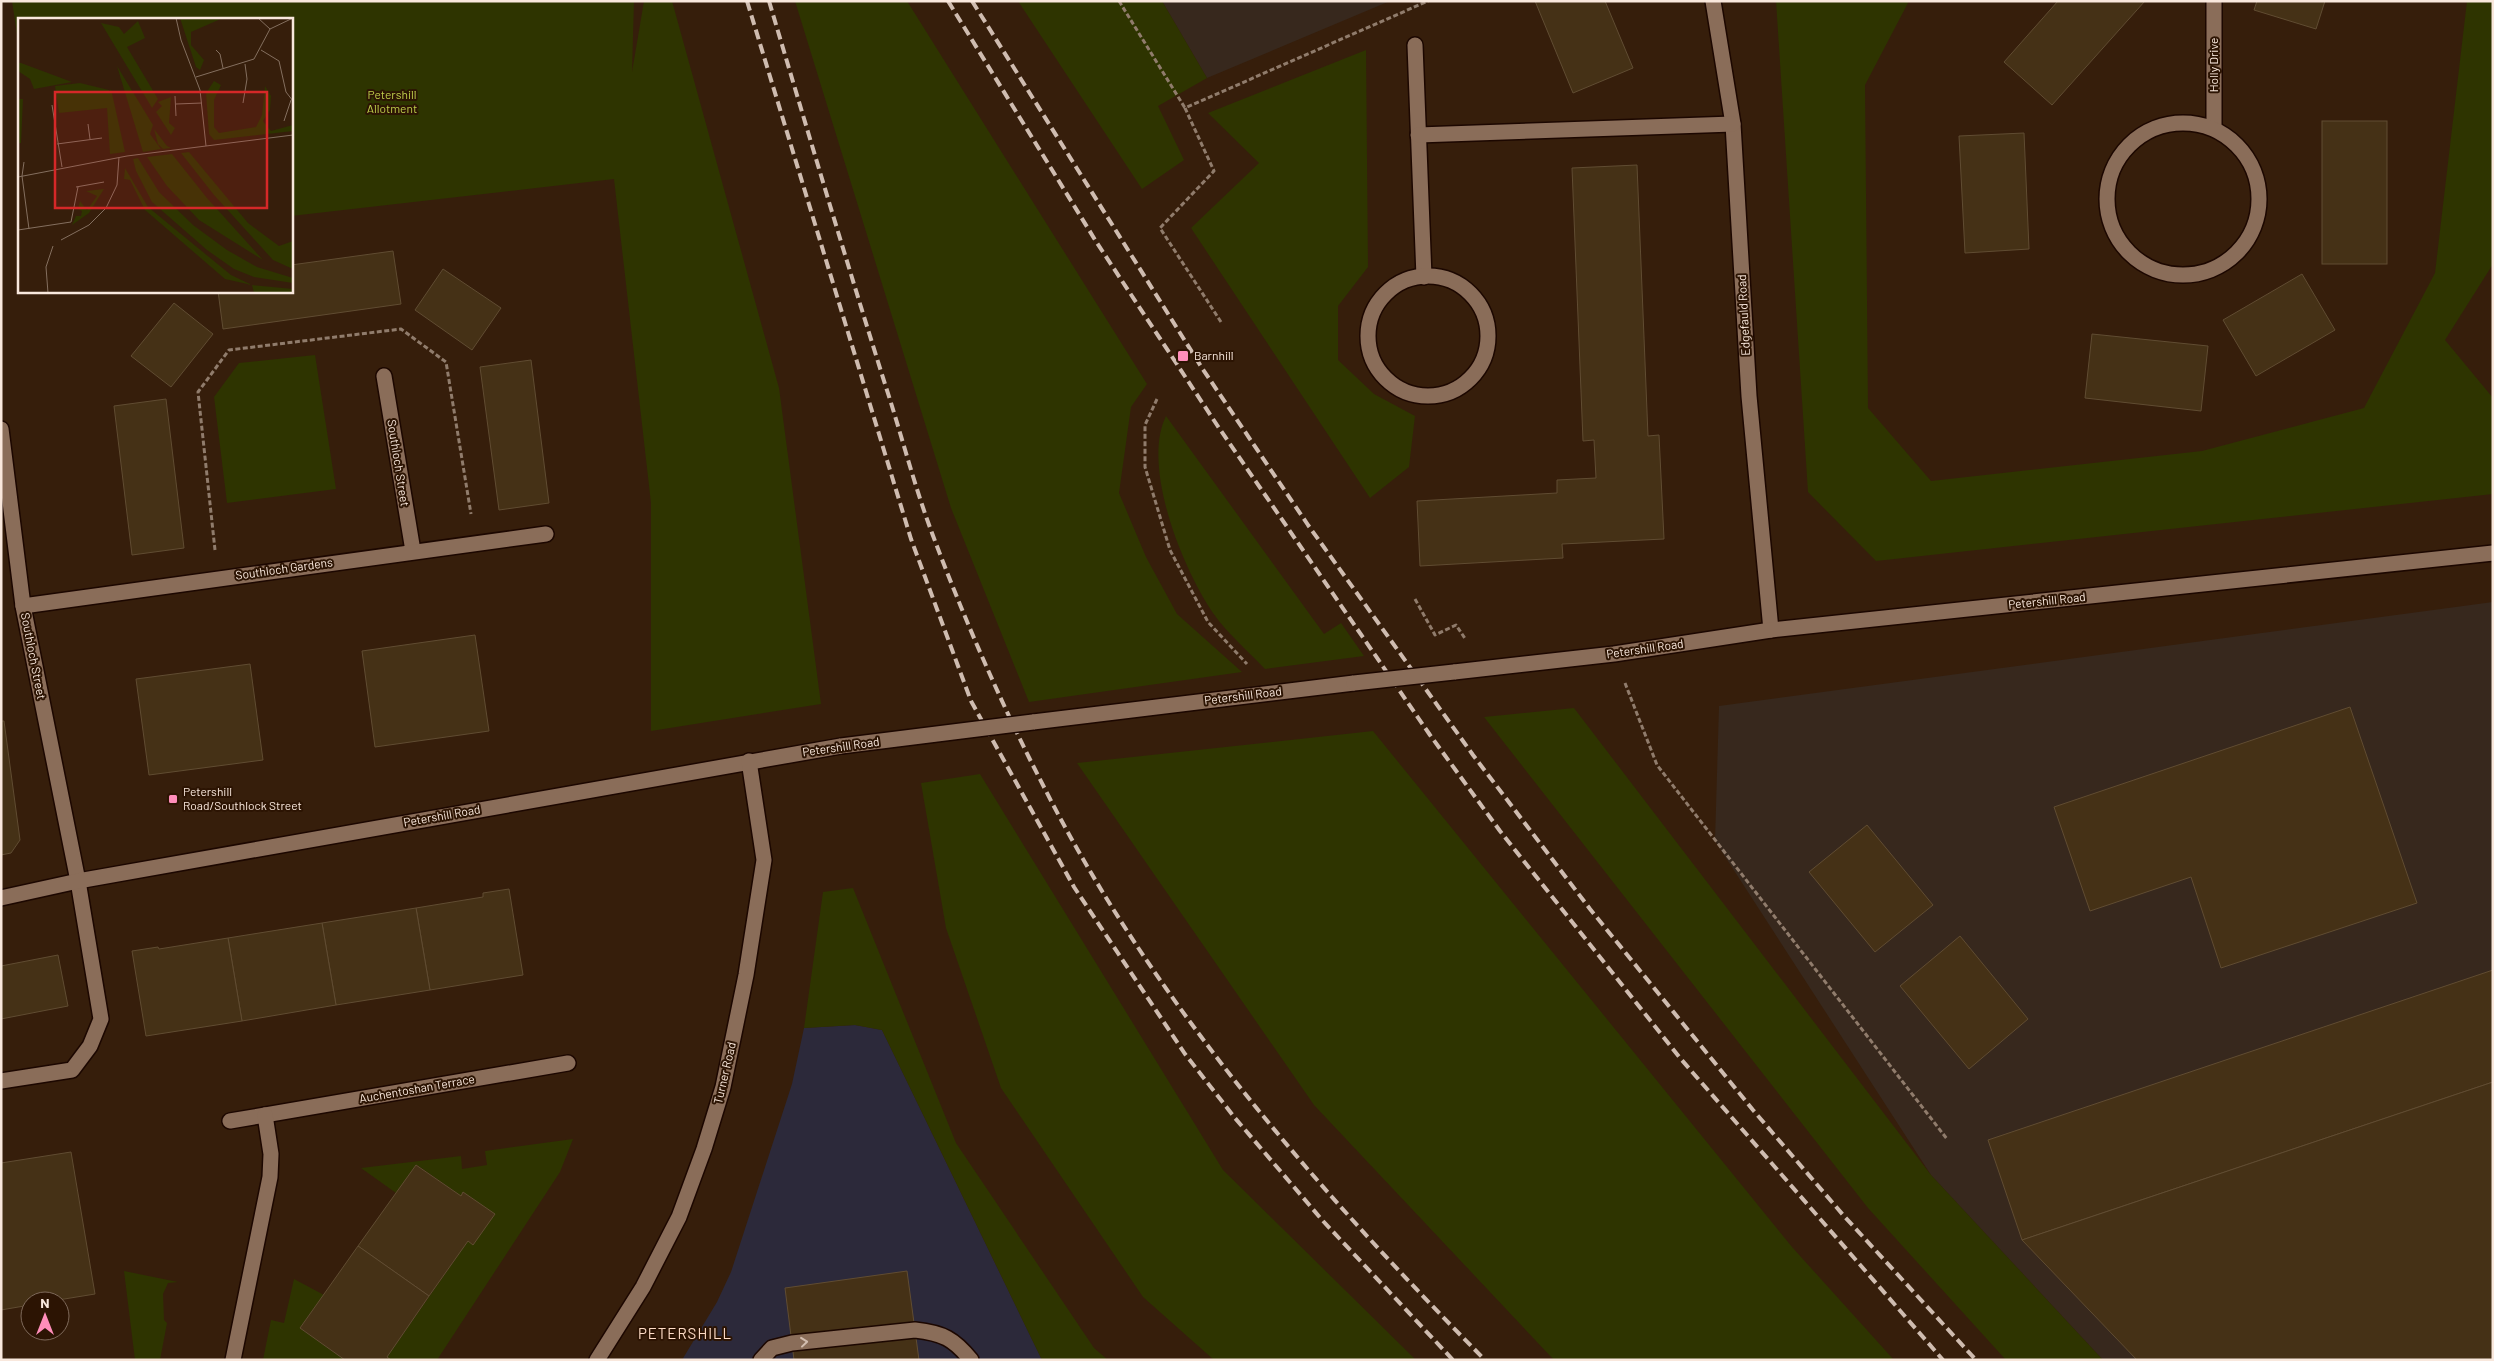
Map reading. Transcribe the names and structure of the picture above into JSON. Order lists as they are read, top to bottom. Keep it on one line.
{"streets":{"street":["Holly Drive","Edgefauld Road","Southloch Street","Southloch Gardens","Petershill Road","Turner Road","Auchentoshan Terrace"]},"crossings":[["Edgefauld Road","Petershill Road"],["Southloch Street","Southloch Gardens"],["Southloch Street","Petershill Road"],["Petershill Road","Turner Road"]],"districts":["PETERSHILL"],"parks":["Petershill Allotment"],"places":{"transit":["Barnhill","Petershill Road/Southlock Street"]},"north":"top"}
